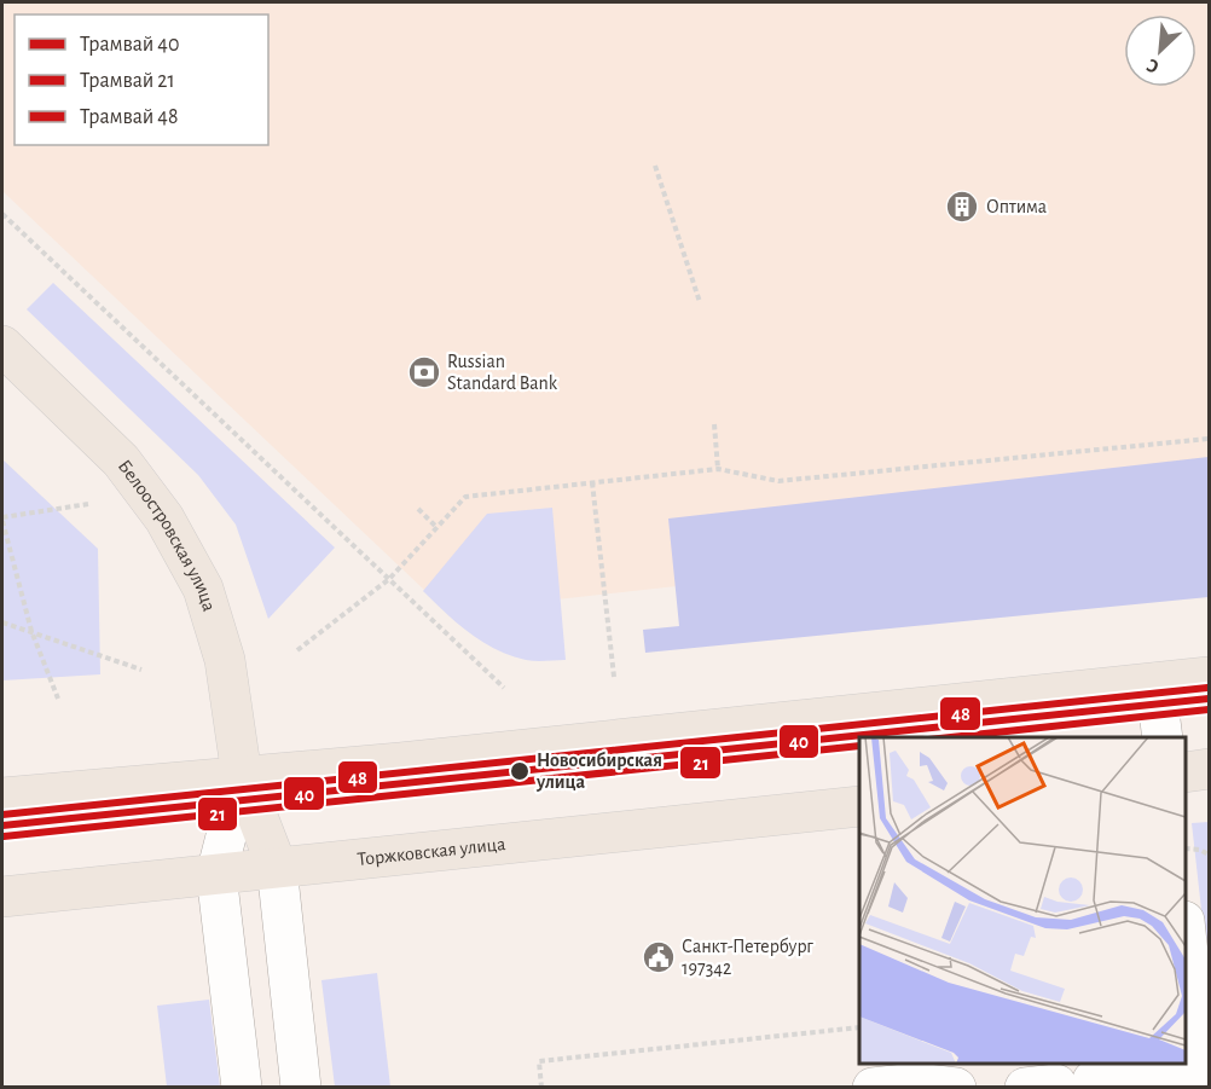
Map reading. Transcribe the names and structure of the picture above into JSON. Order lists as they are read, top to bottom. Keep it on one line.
{"streets":{"main road":["Белоостровская улица","Торжковская улица"]},"places":{"building":["Оптима"],"bank":["Russian Standard Bank"],"other":["Новосибирская улица"],"public building":["Санкт-Петербург 197342"]},"lines":["tram line 48","tram line 40","tram line 21"],"legend":["Трамвай 40","Трамвай 21","Трамвай 48"],"north":"bottom left"}
